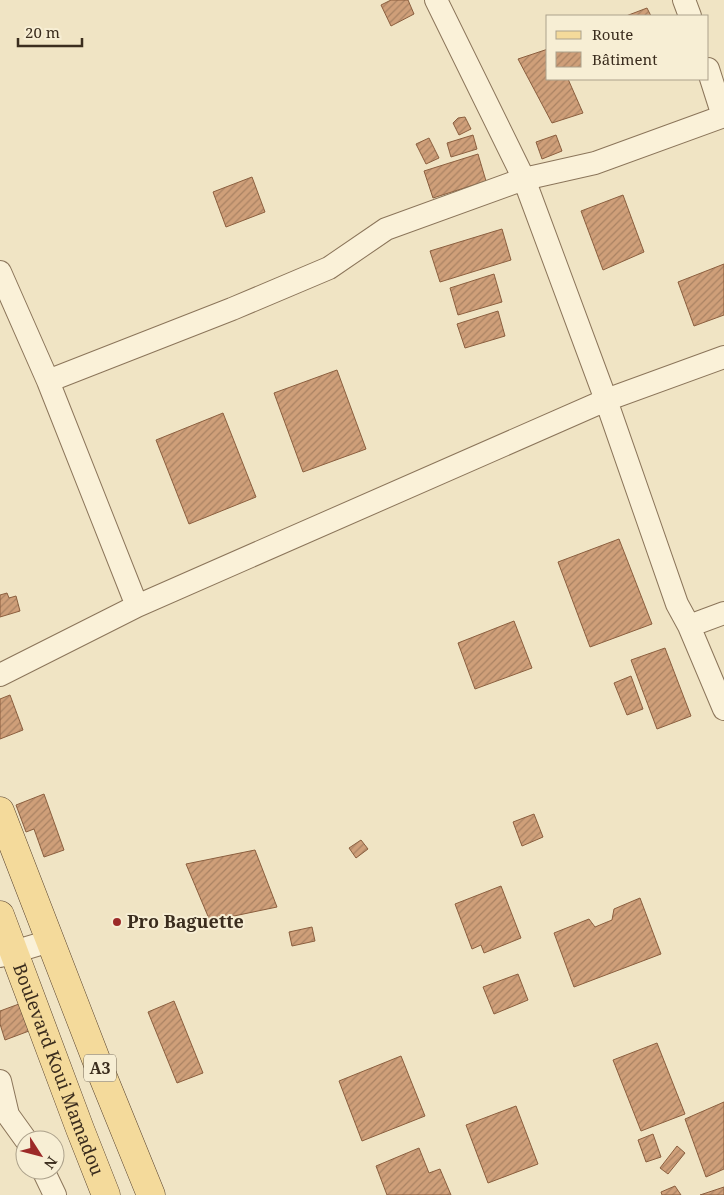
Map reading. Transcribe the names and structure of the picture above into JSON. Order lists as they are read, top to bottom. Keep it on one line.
{"streets":{"main road":["A3","Boulevard Koui Mamadou"]},"places":["Pro Baguette"],"legend":["Route","Bâtiment"],"scale_bar":"20 m","north":"bottom right"}
